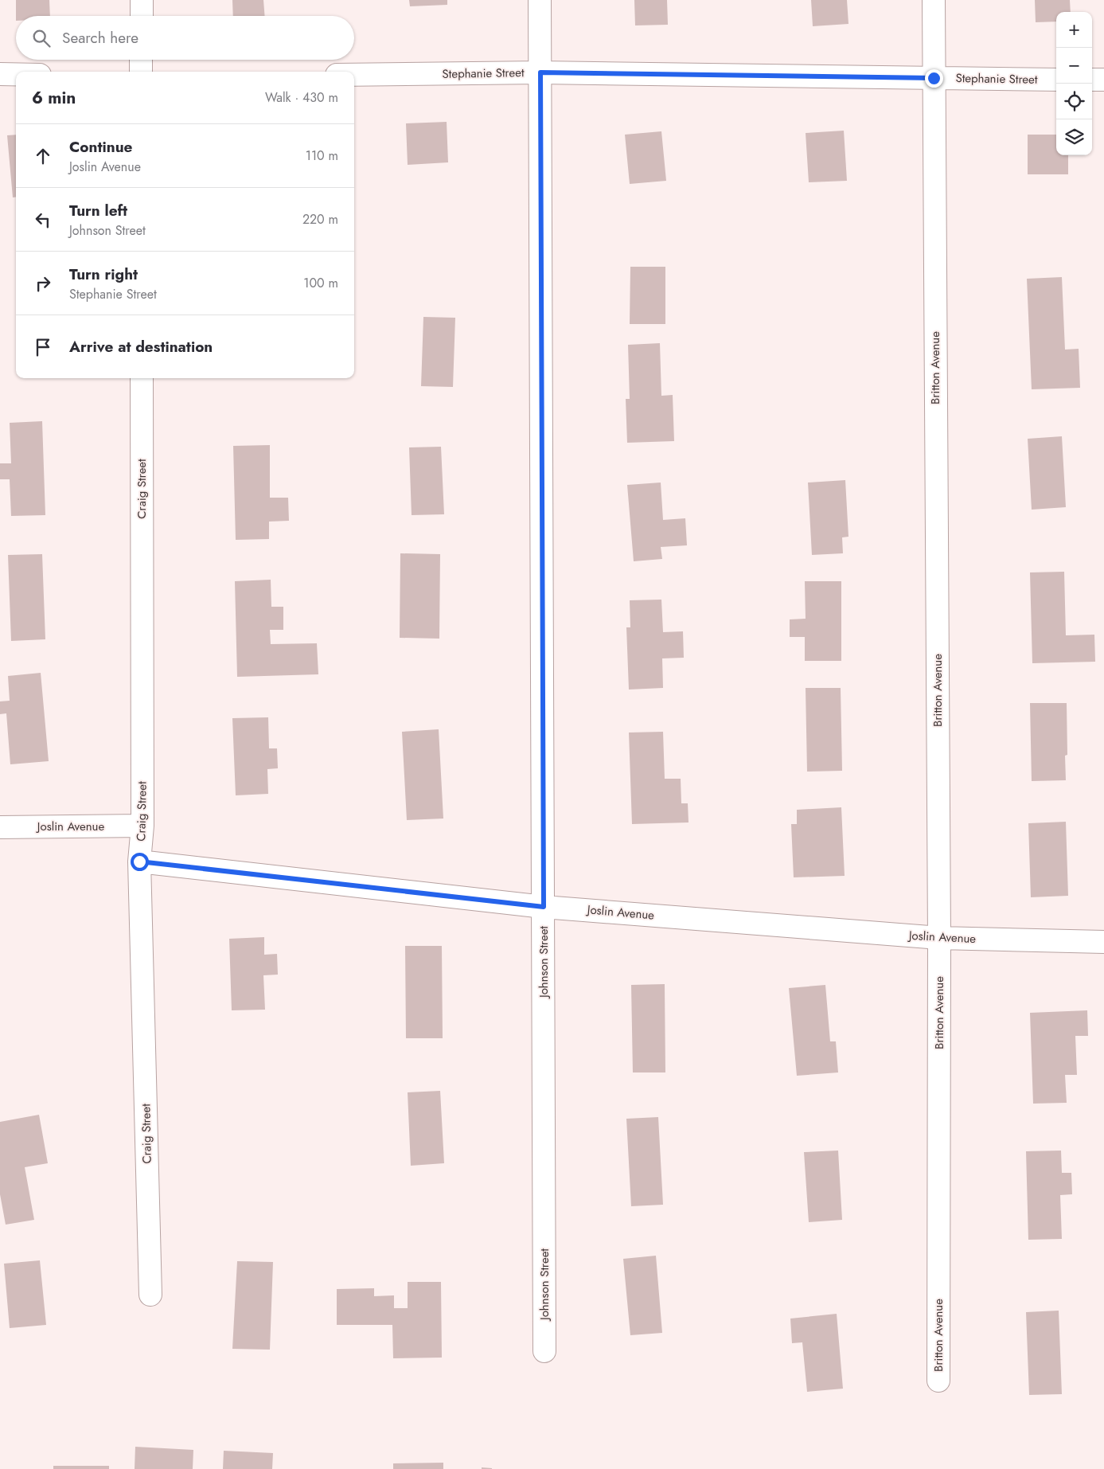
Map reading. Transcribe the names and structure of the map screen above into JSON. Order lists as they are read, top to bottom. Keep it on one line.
{"streets":{"street":["Stephanie Street","Britton Avenue","Craig Street","Joslin Avenue","Johnson Street"]},"crossings":[["Stephanie Street","Britton Avenue"],["Stephanie Street","Johnson Street"],["Britton Avenue","Joslin Avenue"],["Craig Street","Joslin Avenue"],["Joslin Avenue","Johnson Street"]],"page":{"map_buttons":["+","−"],"search":"Search here","heading":["6 min","Walk · 430 m"],"list":[["Continue","Joslin Avenue","110 m"],["Turn left","Johnson Street","220 m"],["Turn right","Stephanie Street","100 m"],"Arrive at destination"]}}
